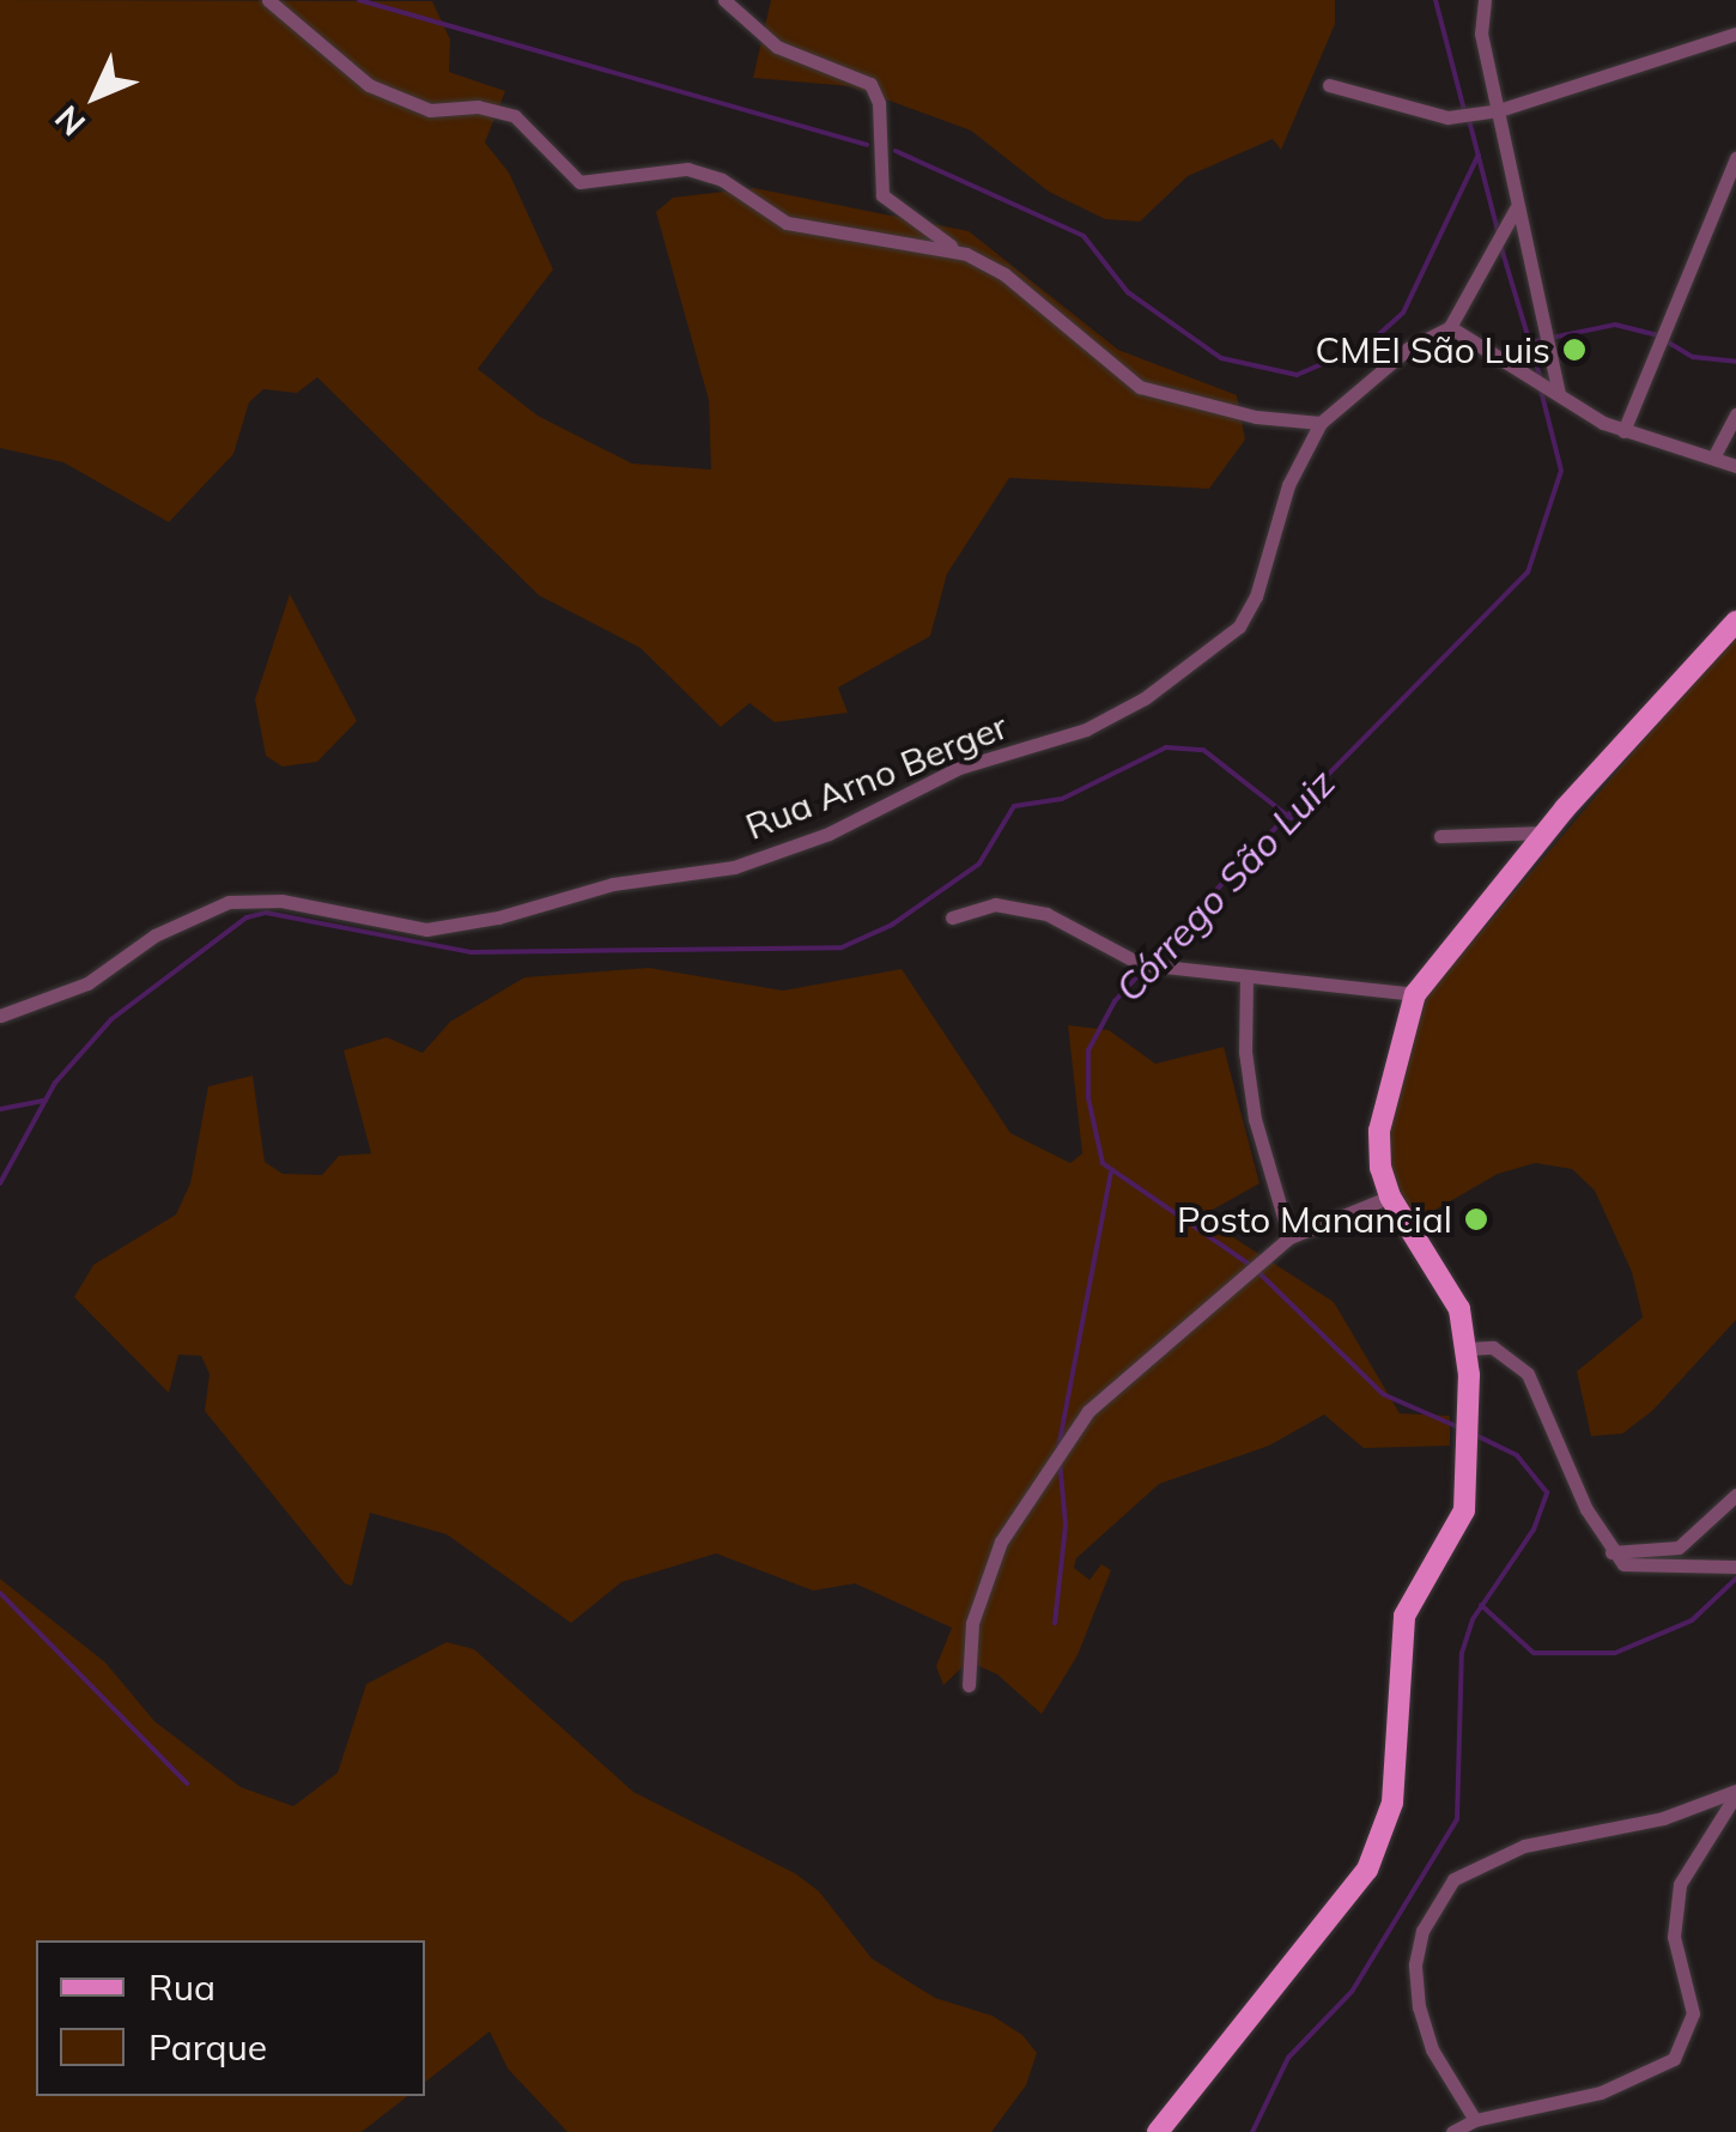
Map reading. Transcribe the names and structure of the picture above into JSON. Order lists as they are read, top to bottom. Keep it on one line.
{"streets":{"street":["Rua Arno Berger"]},"water":["Córrego São Luiz"],"places":["CMEI São Luis","Posto Manancial"],"legend":["Rua","Parque"],"north":"bottom left"}
